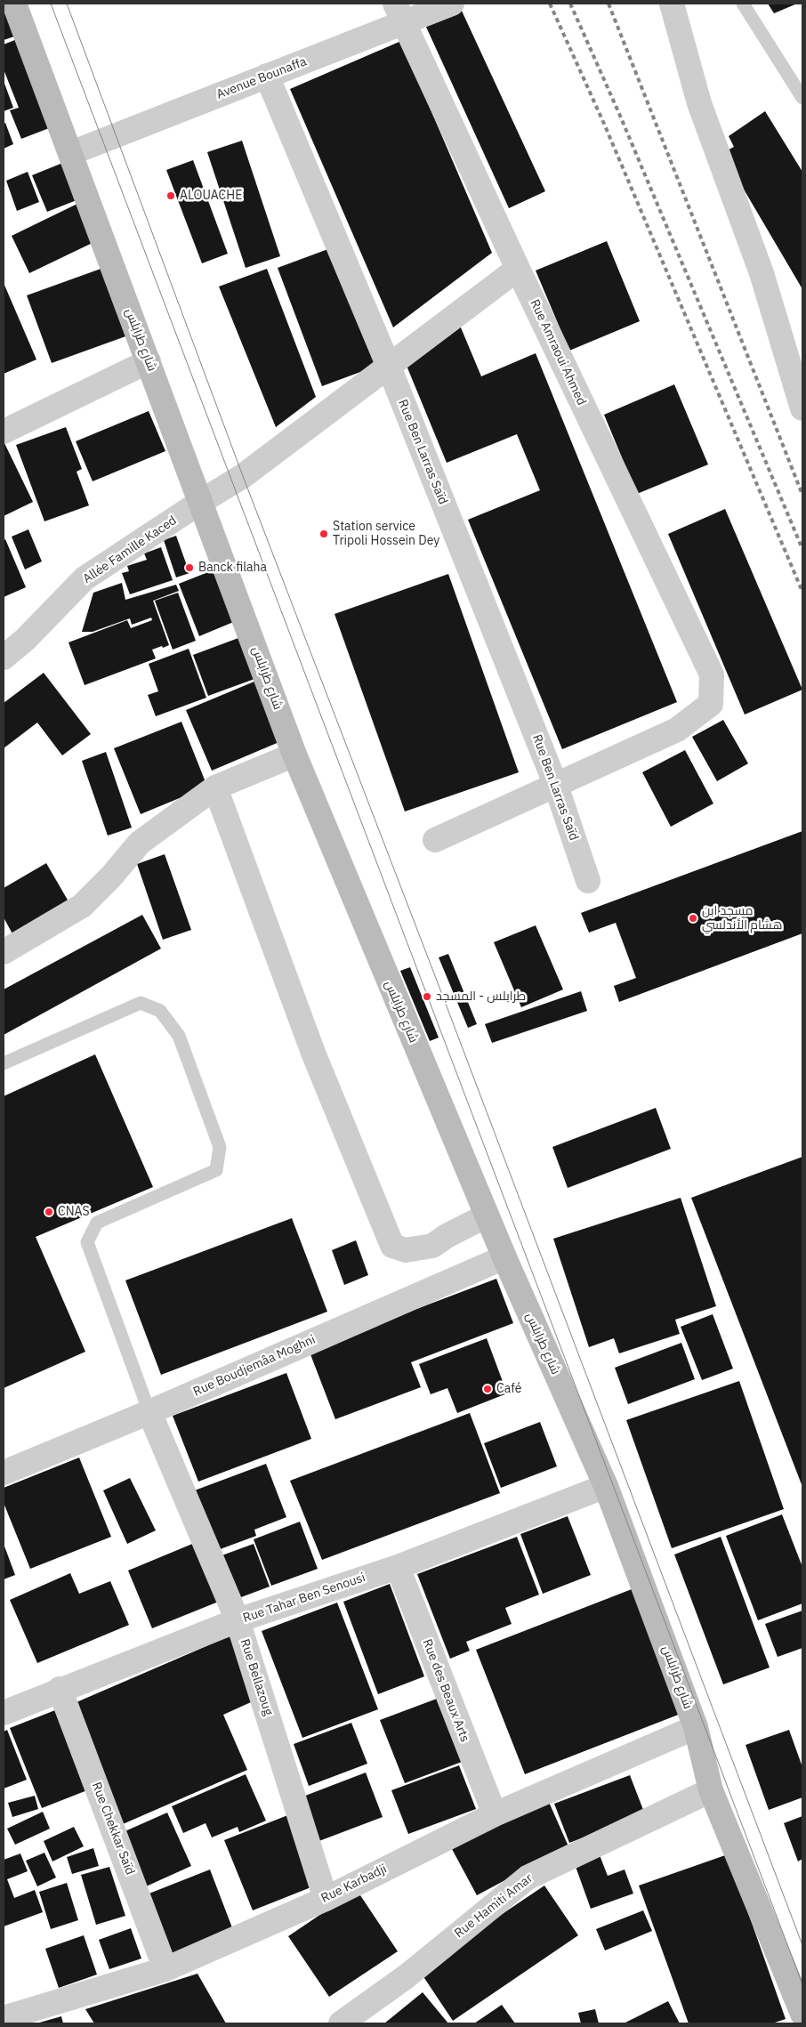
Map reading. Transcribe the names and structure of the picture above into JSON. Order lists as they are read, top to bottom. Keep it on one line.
{"streets":{"main road":["شارع طرابلس"],"street":["Avenue Bounaffa","Rue Amraoui Ahmed","Rue Ben Larras Saïd","Allée Famille Kaced","Rue Boudjemâa Moghni","Rue Tahar Ben Senousi","Rue Bellazoug","Rue des Beaux Arts","Rue Chekkar Saïd","Rue Karbadji","Rue Hamiti Amar"]},"crossings":[["Avenue Bounaffa","شارع طرابلس"],["Avenue Bounaffa","Rue Amraoui Ahmed"],["Avenue Bounaffa","Rue Ben Larras Saïd"],["شارع طرابلس","Allée Famille Kaced"],["شارع طرابلس","Rue Boudjemâa Moghni"],["شارع طرابلس","Rue Tahar Ben Senousi"],["شارع طرابلس","Rue Karbadji"],["شارع طرابلس","Rue Hamiti Amar"],["Rue Amraoui Ahmed","Rue Ben Larras Saïd"],["Rue Amraoui Ahmed","Allée Famille Kaced"],["Rue Ben Larras Saïd","Allée Famille Kaced"],["Rue Boudjemâa Moghni","Rue Bellazoug"],["Rue Tahar Ben Senousi","Rue Bellazoug"],["Rue Tahar Ben Senousi","Rue des Beaux Arts"],["Rue Tahar Ben Senousi","Rue Chekkar Saïd"],["Rue Bellazoug","Rue Karbadji"],["Rue des Beaux Arts","Rue Karbadji"],["Rue Chekkar Saïd","Rue Karbadji"]],"places":["ALOUACHE","Station service Tripoli Hossein Dey","Banck filaha","مسجد ابن هشام الأندلسي","طرابلس - المسجد","CNAS","Café"]}
